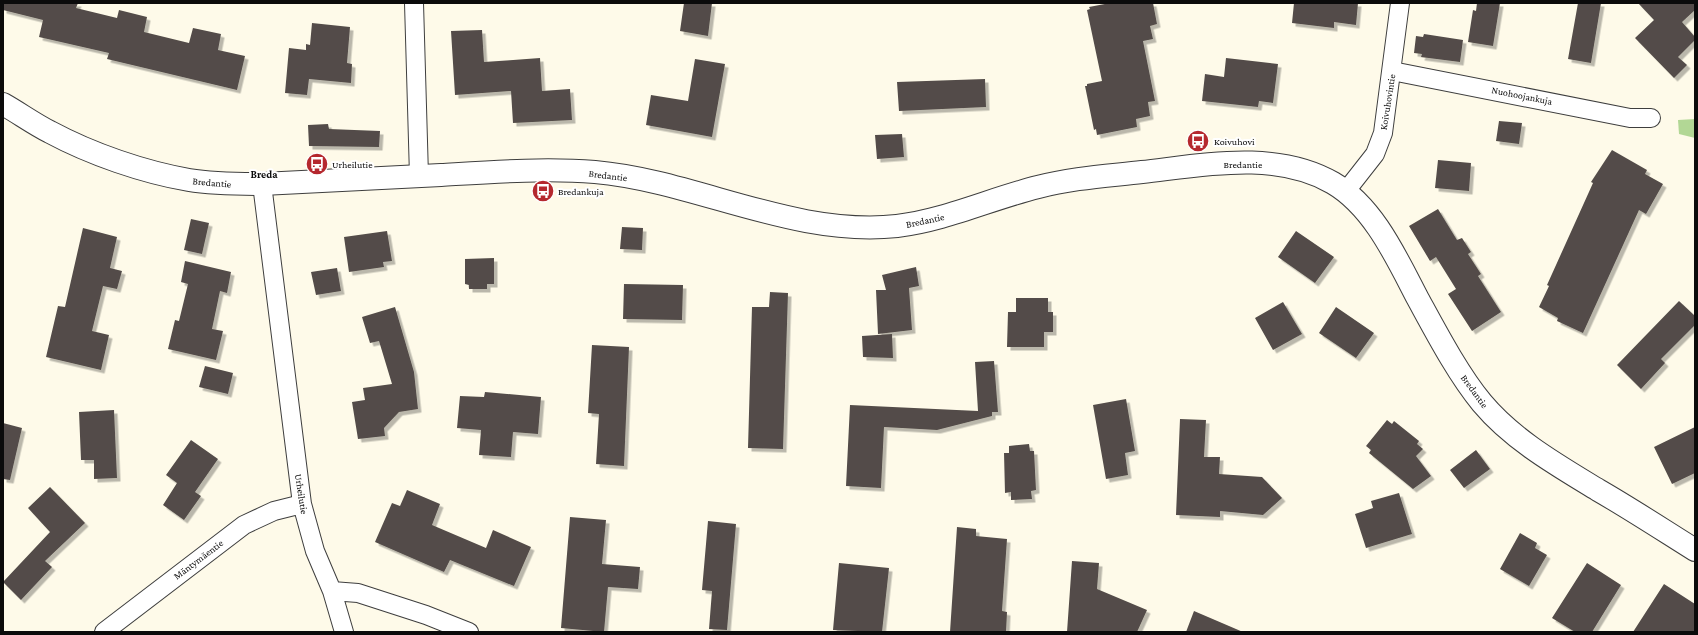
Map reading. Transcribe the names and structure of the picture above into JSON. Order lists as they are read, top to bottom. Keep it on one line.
{"streets":{"street":["Nuohoojankuja","Koivuhovintie","Bredantie","Urheilutie","Mäntymäentie"]},"crossings":[["Nuohoojankuja","Koivuhovintie"],["Koivuhovintie","Bredantie"],["Bredantie","Urheilutie"],["Urheilutie","Mäntymäentie"]],"districts":["Breda"],"places":{"bus stop":["Koivuhovi","Urheilutie","Bredankuja"]}}
